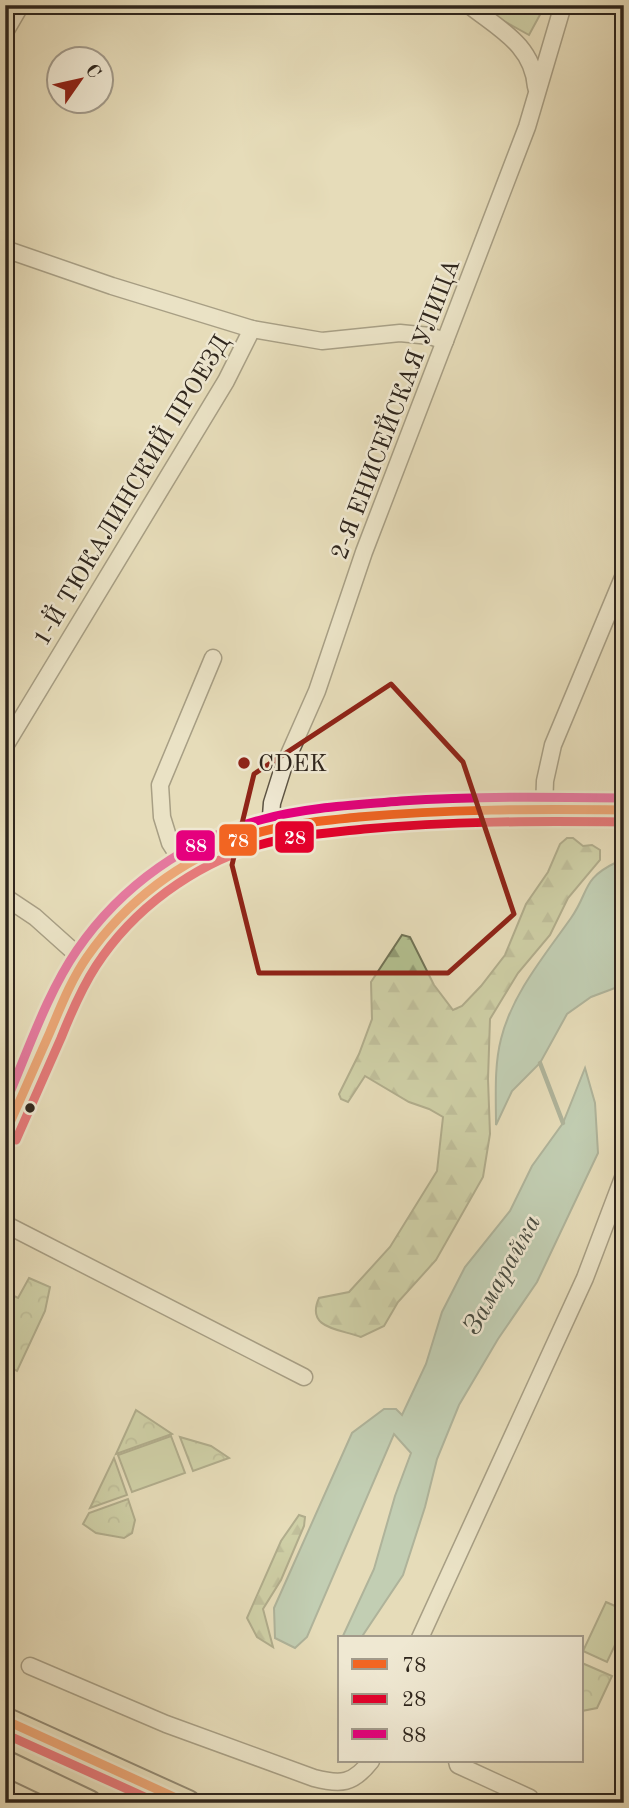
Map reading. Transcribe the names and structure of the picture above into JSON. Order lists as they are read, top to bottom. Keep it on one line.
{"streets":{"street":["2-Я ЕНИСЕЙСКАЯ УЛИЦА","1-Й ТЮКАЛИНСКИЙ ПРОЕЗД"]},"water":["Замарайка"],"places":["CDEK"],"lines":["transit line 88","transit line 78","transit line 28"],"legend":["78","28","88"],"north":"top right"}
